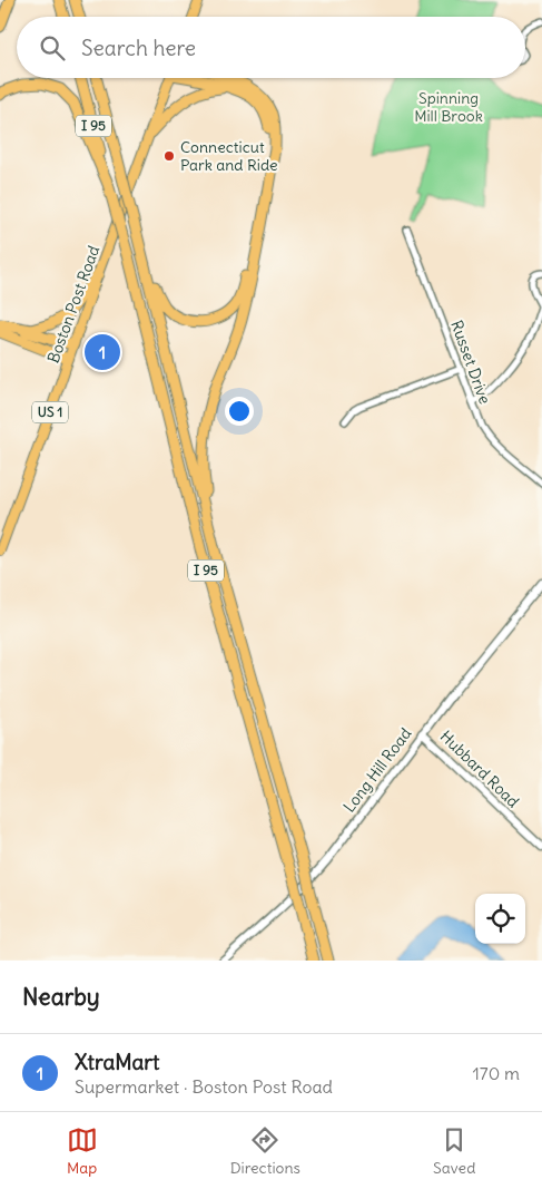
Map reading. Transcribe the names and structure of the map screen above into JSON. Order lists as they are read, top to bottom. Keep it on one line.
{"streets":{"highway":["I 95"],"main road":["Boston Post Road","US 1"],"street":["Russet Drive","Hubbard Road","Long Hill Road"]},"crossings":[["Hubbard Road","Long Hill Road"]],"parks":["Spinning Mill Brook"],"places":["Connecticut Park and Ride"],"page":{"search":"Search here","pins":"1","heading":"Nearby","list":[{"mark":"1","name":"XtraMart","note":"Supermarket · Boston Post Road","value":"170 m"}],"nav":["Map","Directions","Saved"]}}
